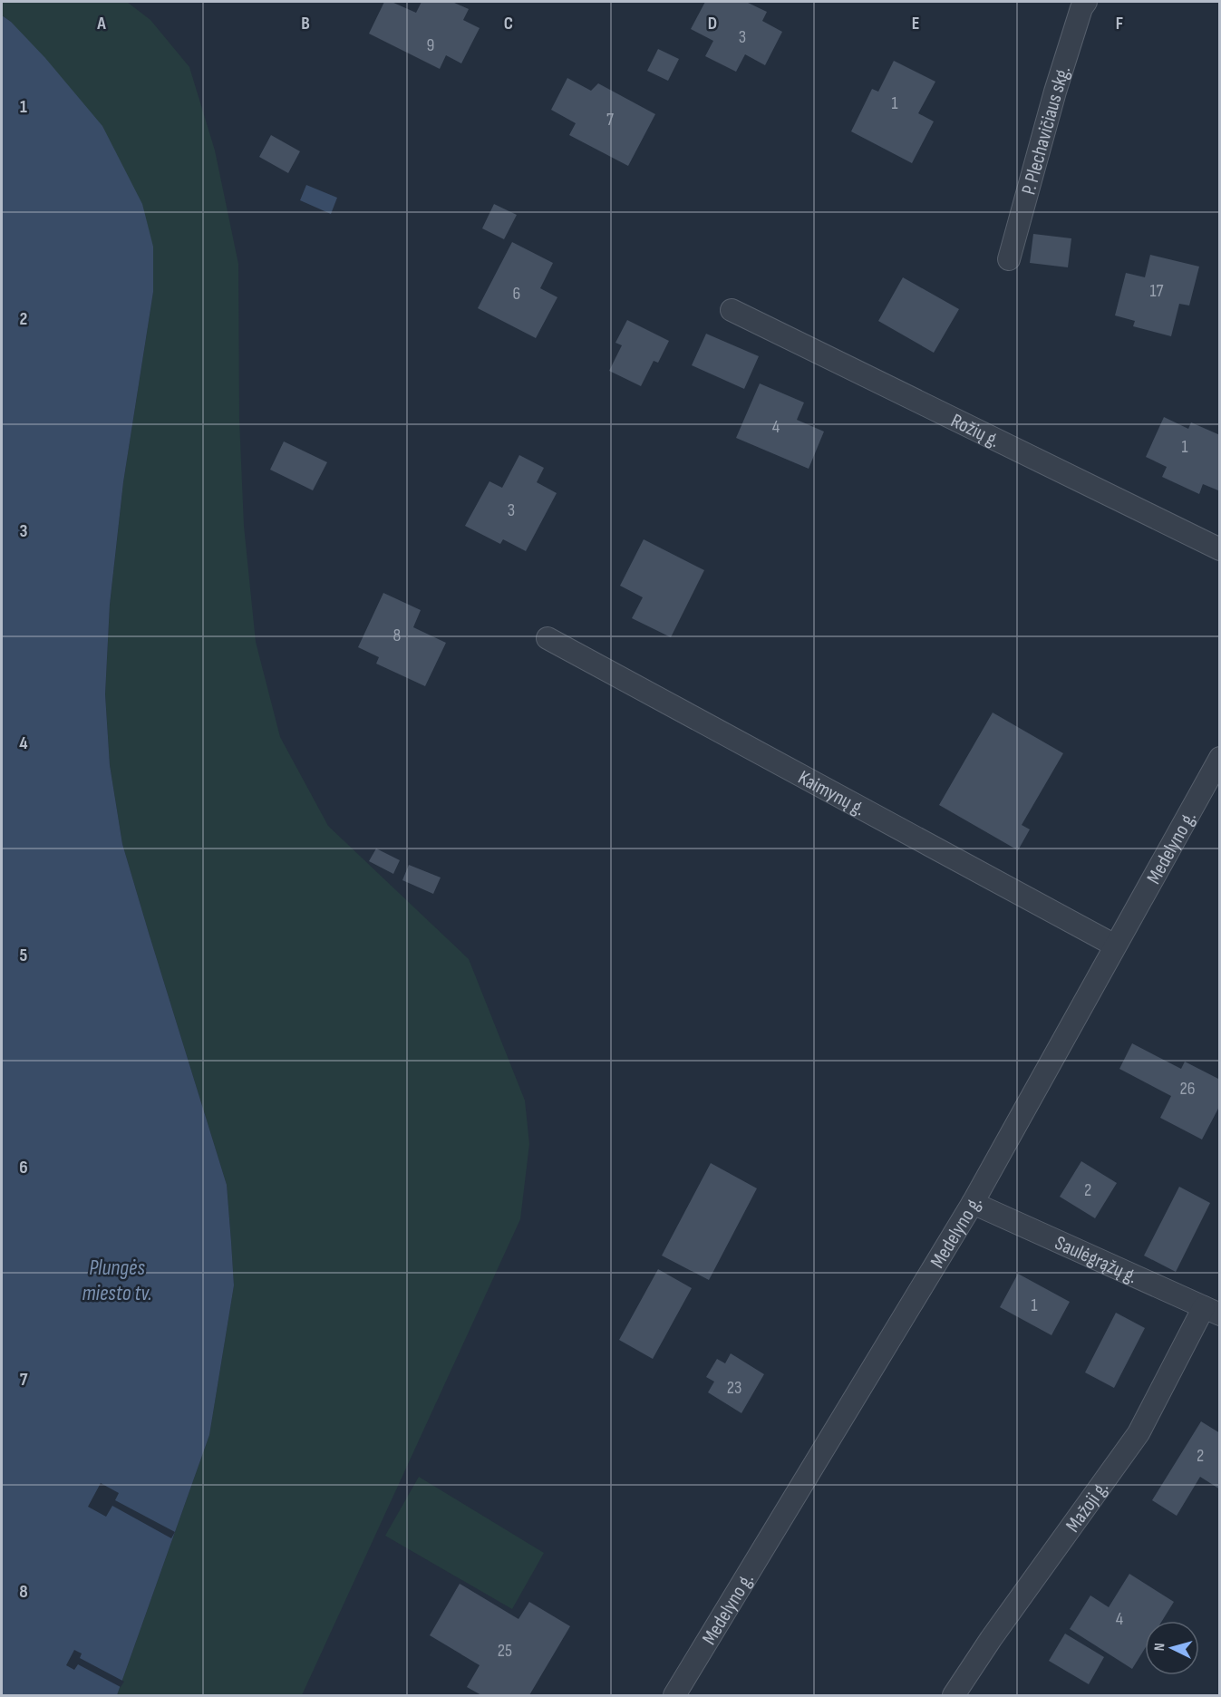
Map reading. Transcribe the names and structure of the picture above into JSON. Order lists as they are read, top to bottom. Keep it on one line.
{"streets":{"street":["P. Plechavičiaus skg.","Rožių g.","Kaimynų g.","Medelyno g.","Saulėgrąžų g.","Mažoji g."]},"crossings":[["Kaimynų g.","Medelyno g."],["Medelyno g.","Saulėgrąžų g."],["Saulėgrąžų g.","Mažoji g."]],"water":["Plungės miesto tv."],"house_numbers":["3","9","1","7","17","6","4","1","3","8","26","2","1","23","2","4","25"],"north":"left","grid":{"columns":["A","B","C","D","E","F"],"rows":["1","2","3","4","5","6","7","8"]}}
